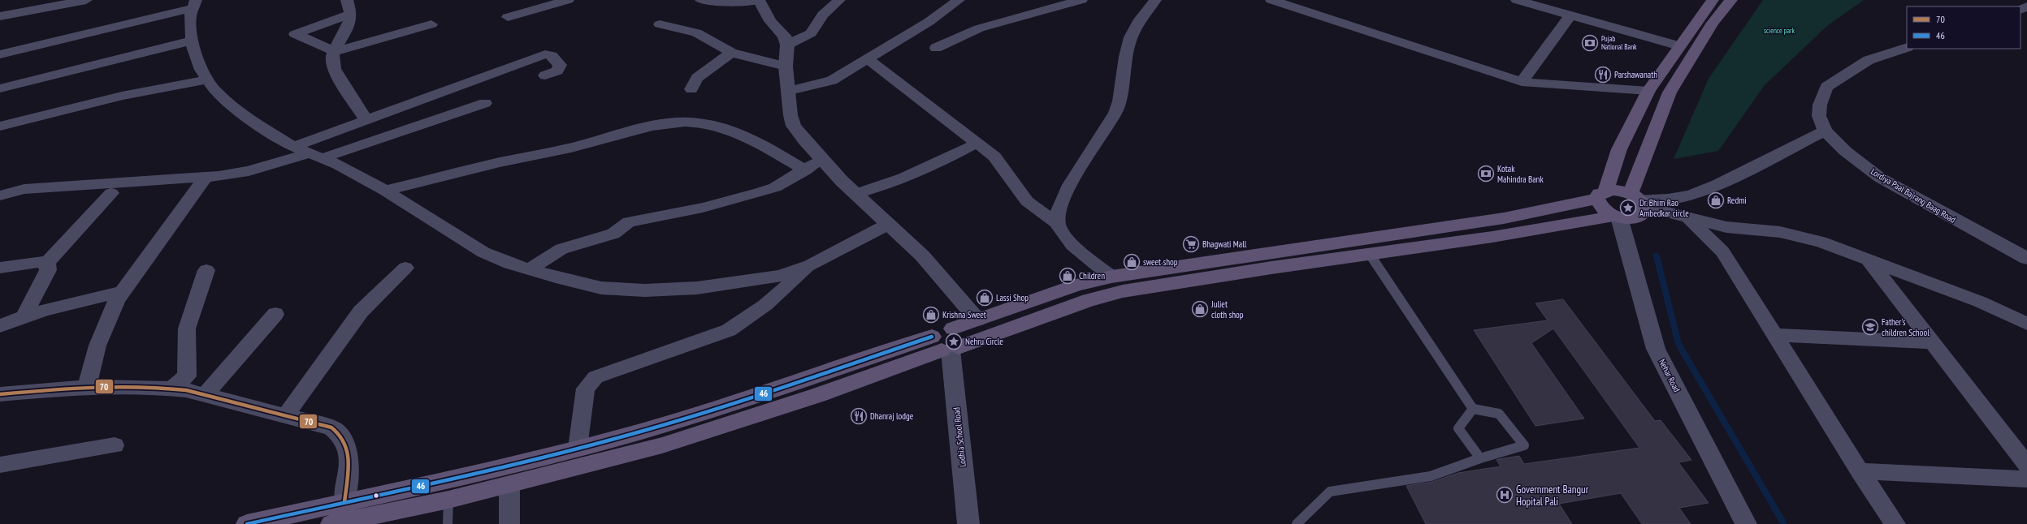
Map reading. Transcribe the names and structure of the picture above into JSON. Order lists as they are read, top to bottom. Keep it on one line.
{"streets":{"street":["Lordiya Paal Bajrang Baag Road","Nehar Road","Lodhia School Road"]},"parks":["science park"],"places":{"bank":["Pujab National Bank","Kotak Mahindra Bank"],"restaurant":["Parshawanath","Dhanraj lodge"],"shop":["Redmi","sweet shop","Children","Lassi Shop","Juliet cloth shop","Krishna Sweet"],"place":["Dr. Bhim Rao Ambedkar circle","Nehru Circle"],"supermarket":["Bhagwati Mall"],"school or university":["Father's children School"],"hospital":["Government Bangur Hopital Pali"]},"lines":["transit line 46","transit line 70"],"legend":["70","46"]}
